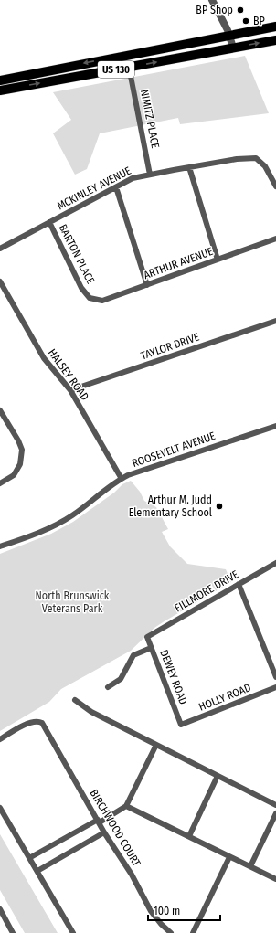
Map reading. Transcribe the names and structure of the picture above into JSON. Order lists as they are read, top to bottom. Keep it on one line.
{"streets":{"highway":["US 130"],"street":["NIMITZ PLACE","MCKINLEY AVENUE","BARTON PLACE","ARTHUR AVENUE","TAYLOR DRIVE","HALSEY ROAD","ROOSEVELT AVENUE","FILLMORE DRIVE","DEWEY ROAD","HOLLY ROAD","BIRCHWOOD COURT"]},"crossings":[["US 130","NIMITZ PLACE"],["NIMITZ PLACE","MCKINLEY AVENUE"],["MCKINLEY AVENUE","BARTON PLACE"],["BARTON PLACE","ARTHUR AVENUE"],["TAYLOR DRIVE","HALSEY ROAD"],["HALSEY ROAD","ROOSEVELT AVENUE"],["FILLMORE DRIVE","DEWEY ROAD"],["DEWEY ROAD","HOLLY ROAD"]],"parks":["North Brunswick Veterans Park"],"places":["BP Shop","BP","Arthur M. Judd Elementary School"],"scale_bar":"100 m"}
